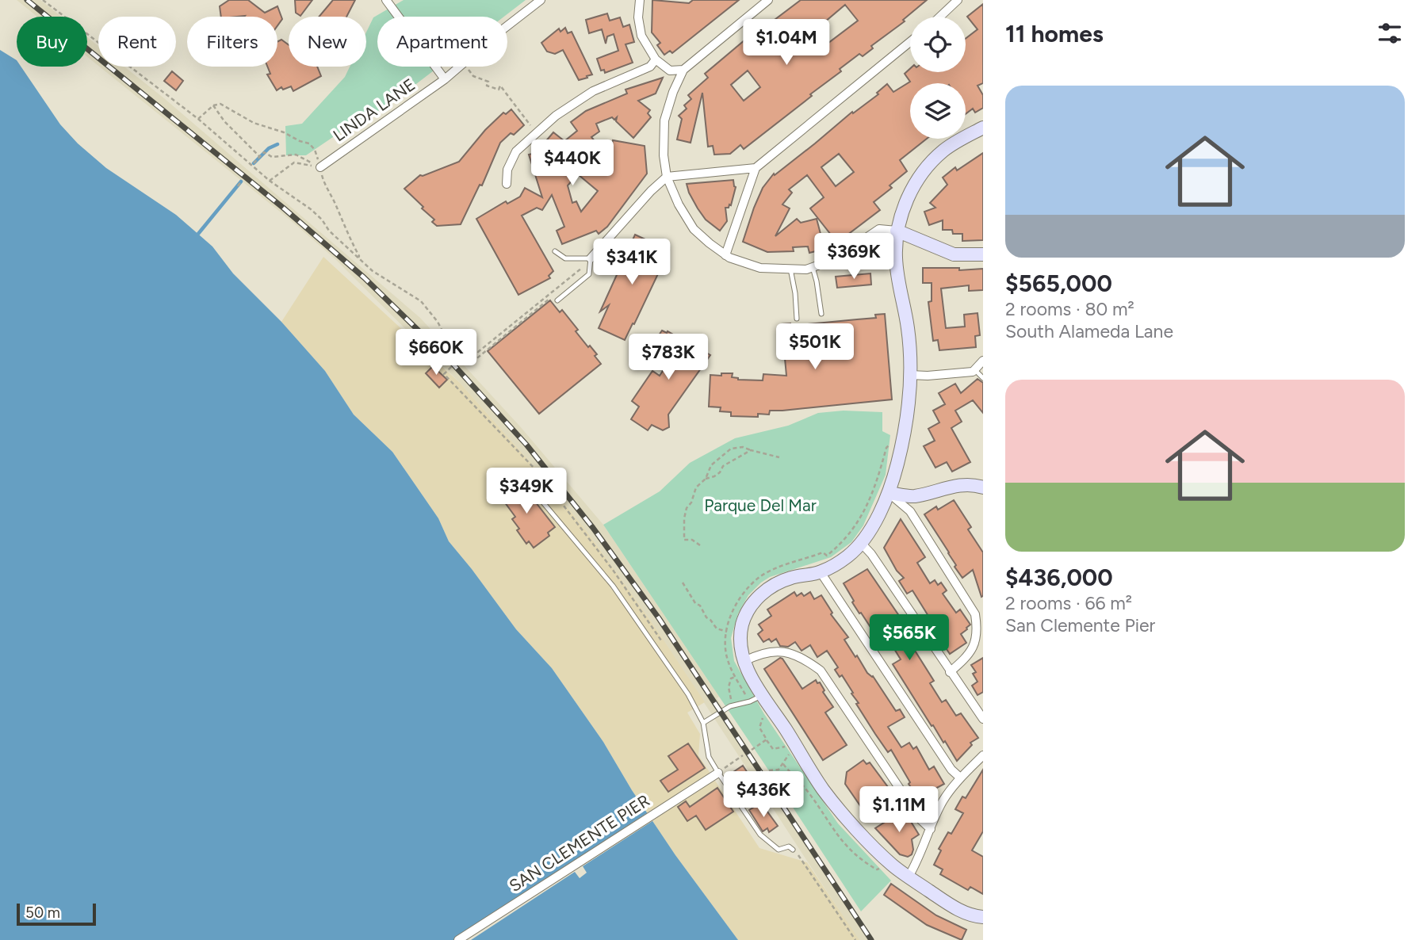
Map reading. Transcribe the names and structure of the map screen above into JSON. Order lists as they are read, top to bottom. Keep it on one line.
{"streets":{"street":["LINDA LANE","SAN CLEMENTE PIER"]},"parks":["Parque Del Mar"],"scale_bar":"50 m","page":{"heading":"11 homes","chip":["Buy","Rent","Filters","New","Apartment"],"price":["$1.04M","$440K","$369K","$341K","$501K","$660K","$783K","$349K","$565K","$436K","$1.11M"],"list":[{"name":"$565,000","note":"2 rooms · 80 m² · South Alameda Lane"},{"name":"$436,000","note":"2 rooms · 66 m² · San Clemente Pier"}],"scale":"50 m"}}
